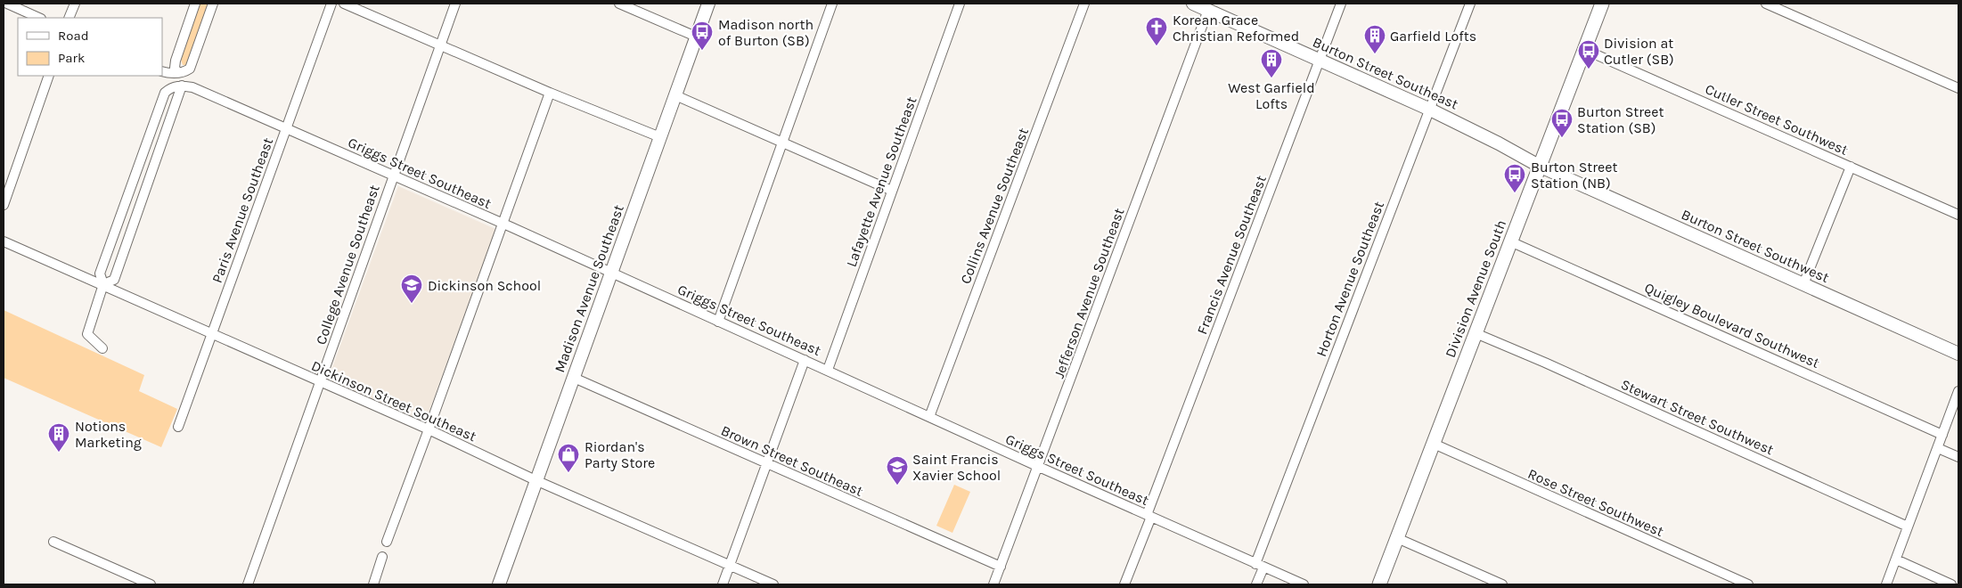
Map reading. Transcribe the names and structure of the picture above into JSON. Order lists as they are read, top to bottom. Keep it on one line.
{"streets":{"main road":["Burton Street Southeast","Burton Street Southwest","Madison Avenue Southeast","Division Avenue South"],"street":["Cutler Street Southwest","Griggs Street Southeast","Lafayette Avenue Southeast","Collins Avenue Southeast","Paris Avenue Southeast","Francis Avenue Southeast","College Avenue Southeast","Horton Avenue Southeast","Jefferson Avenue Southeast","Quigley Boulevard Southwest","Dickinson Street Southeast","Stewart Street Southwest","Brown Street Southeast","Rose Street Southwest"]},"crossings":[["Burton Street Southeast","Burton Street Southwest"],["Burton Street Southeast","Francis Avenue Southeast"],["Burton Street Southeast","Horton Avenue Southeast"],["Burton Street Southeast","Division Avenue South"],["Burton Street Southeast","Jefferson Avenue Southeast"],["Cutler Street Southwest","Division Avenue South"],["Griggs Street Southeast","Lafayette Avenue Southeast"],["Griggs Street Southeast","Collins Avenue Southeast"],["Griggs Street Southeast","Paris Avenue Southeast"],["Griggs Street Southeast","Francis Avenue Southeast"],["Griggs Street Southeast","College Avenue Southeast"],["Griggs Street Southeast","Horton Avenue Southeast"],["Griggs Street Southeast","Madison Avenue Southeast"],["Griggs Street Southeast","Jefferson Avenue Southeast"],["Paris Avenue Southeast","Dickinson Street Southeast"],["Burton Street Southwest","Division Avenue South"],["College Avenue Southeast","Dickinson Street Southeast"],["Madison Avenue Southeast","Dickinson Street Southeast"],["Madison Avenue Southeast","Brown Street Southeast"],["Division Avenue South","Quigley Boulevard Southwest"],["Division Avenue South","Stewart Street Southwest"],["Division Avenue South","Rose Street Southwest"],["Jefferson Avenue Southeast","Brown Street Southeast"]],"places":{"church":["Korean Grace Christian Reformed"],"bus stop":["Madison north of Burton (SB)","Division at Cutler (SB)","Burton Street Station (SB)","Burton Street Station (NB)"],"building":["Garfield Lofts","West Garfield Lofts","Notions Marketing"],"school or university":["Dickinson School","Saint Francis Xavier School"],"shop":["Riordan's Party Store"]},"legend":["Road","Park"]}
